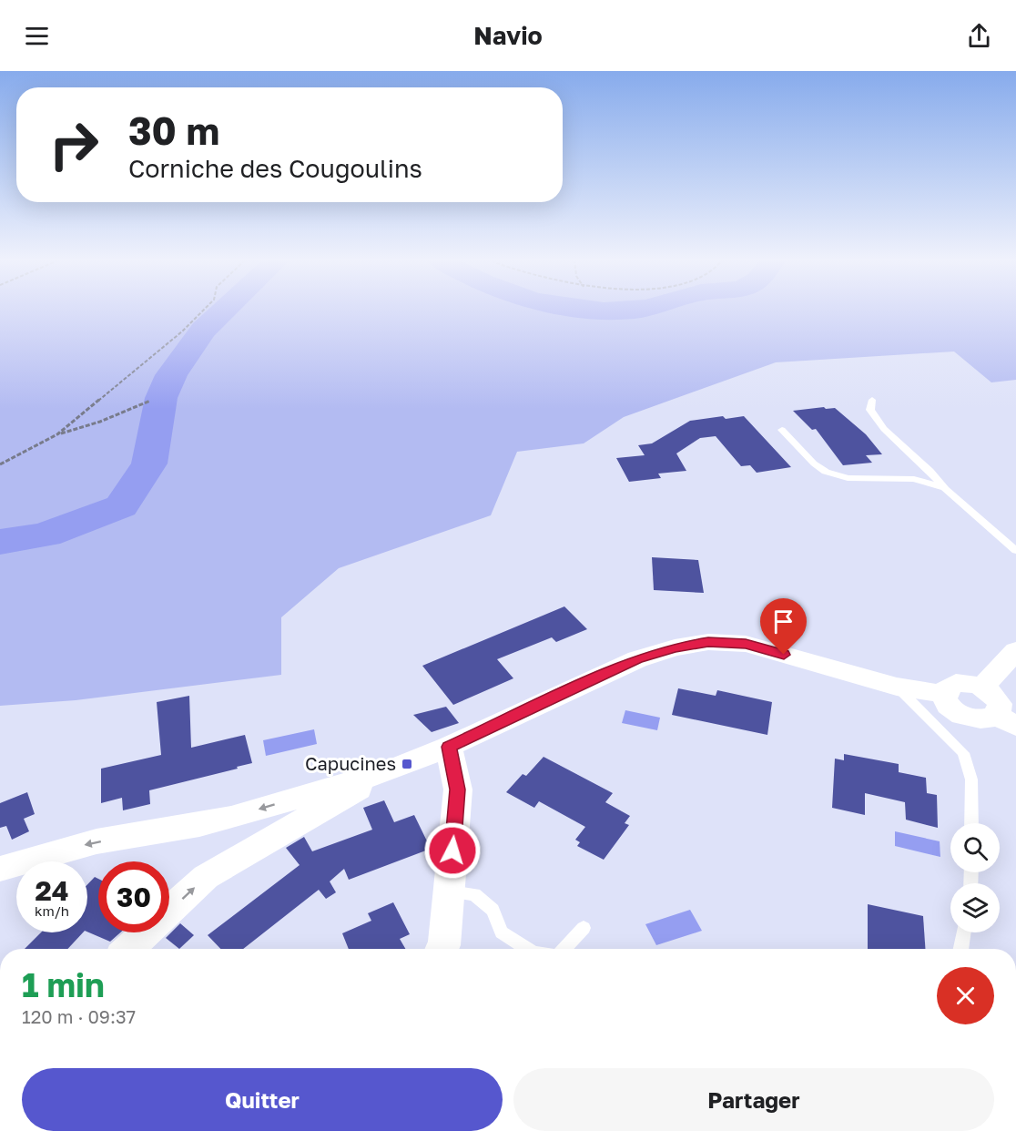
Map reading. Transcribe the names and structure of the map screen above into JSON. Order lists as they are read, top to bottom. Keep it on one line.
{"places":{"transit":["Capucines"]},"page":{"header":"Navio","turn":["30 m","Corniche des Cougoulins"],"speed":"24 km/h","limit":"30","heading":["1 min","120 m · 09:37"],"buttons":["Quitter","Partager"]}}
